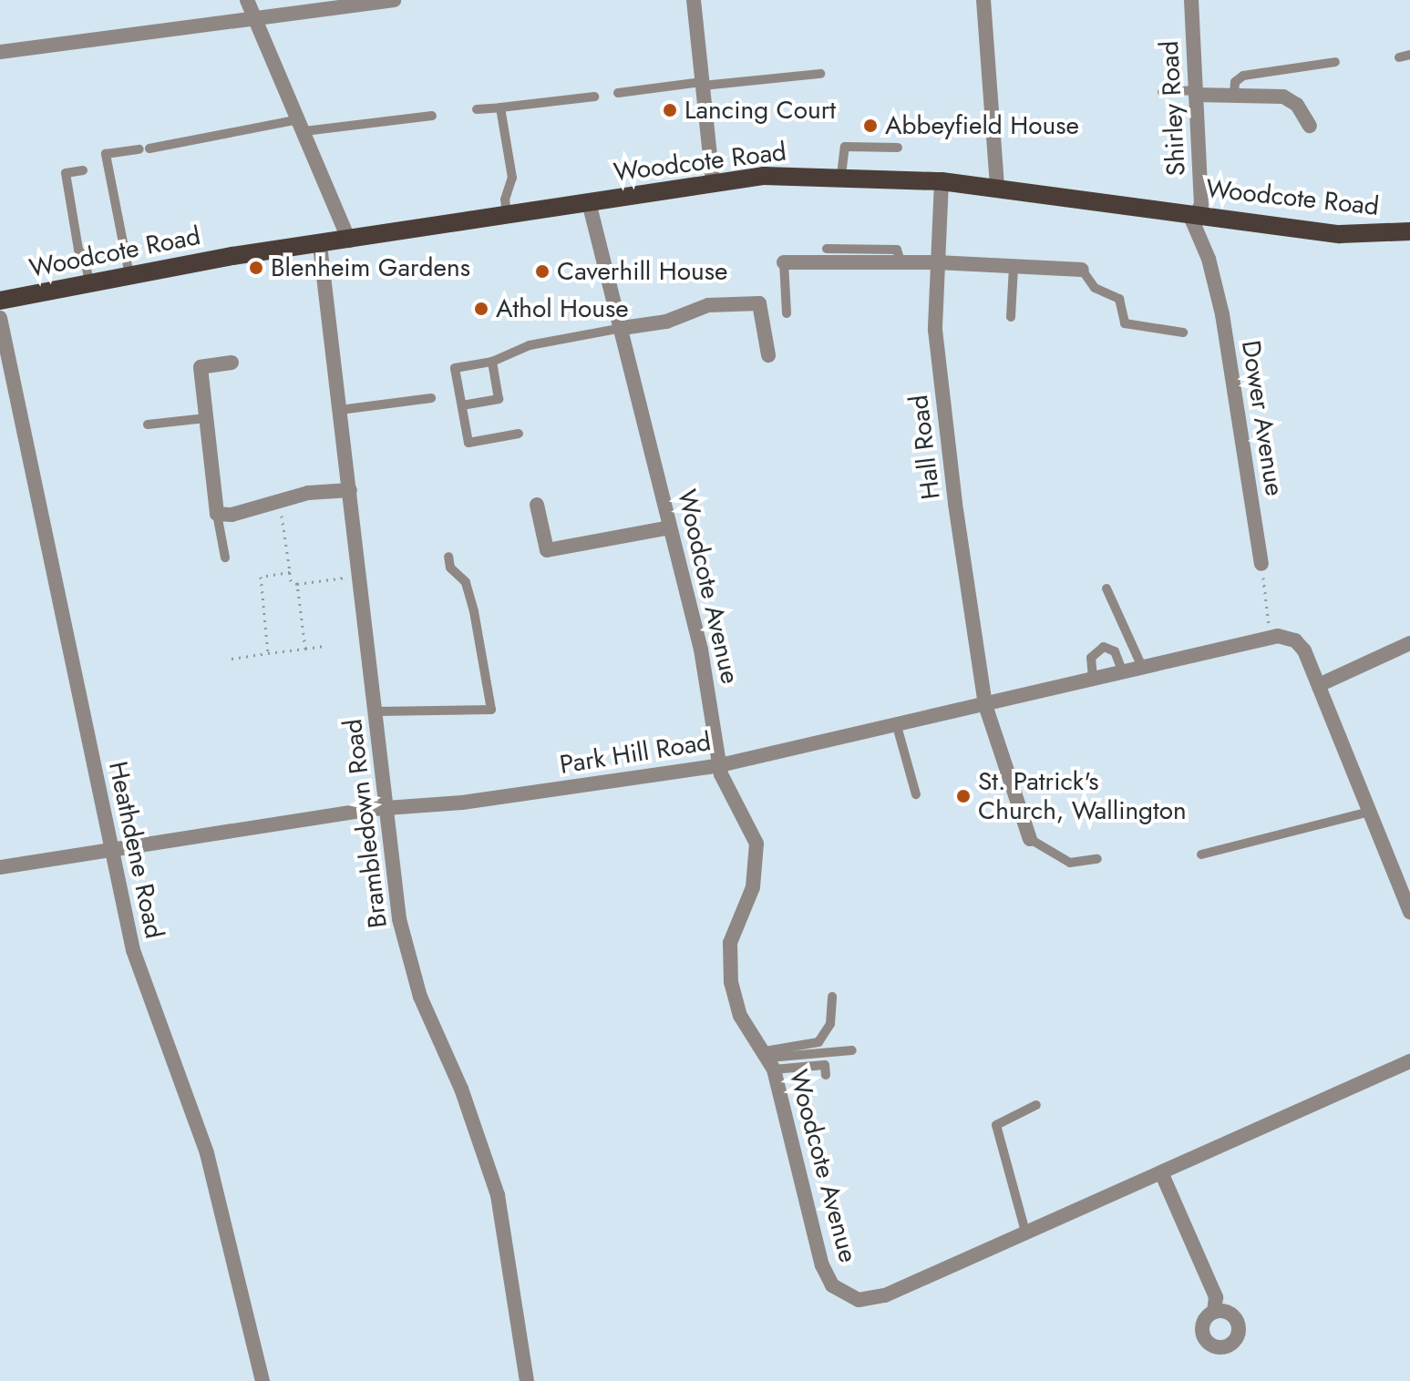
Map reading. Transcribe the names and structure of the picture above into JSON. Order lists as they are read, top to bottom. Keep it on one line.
{"streets":{"main road":["Woodcote Road"],"street":["Shirley Road","Dower Avenue","Hall Road","Woodcote Avenue","Park Hill Road","Brambledown Road","Heathdene Road"]},"crossings":[["Shirley Road","Woodcote Road"],["Shirley Road","Dower Avenue"],["Woodcote Road","Dower Avenue"],["Woodcote Road","Hall Road"],["Woodcote Road","Woodcote Avenue"],["Woodcote Road","Brambledown Road"],["Hall Road","Park Hill Road"],["Woodcote Avenue","Park Hill Road"],["Park Hill Road","Brambledown Road"],["Park Hill Road","Heathdene Road"]],"places":["Lancing Court","Abbeyfield House","Blenheim Gardens","Caverhill House","Athol House","St. Patrick's Church, Wallington"]}
